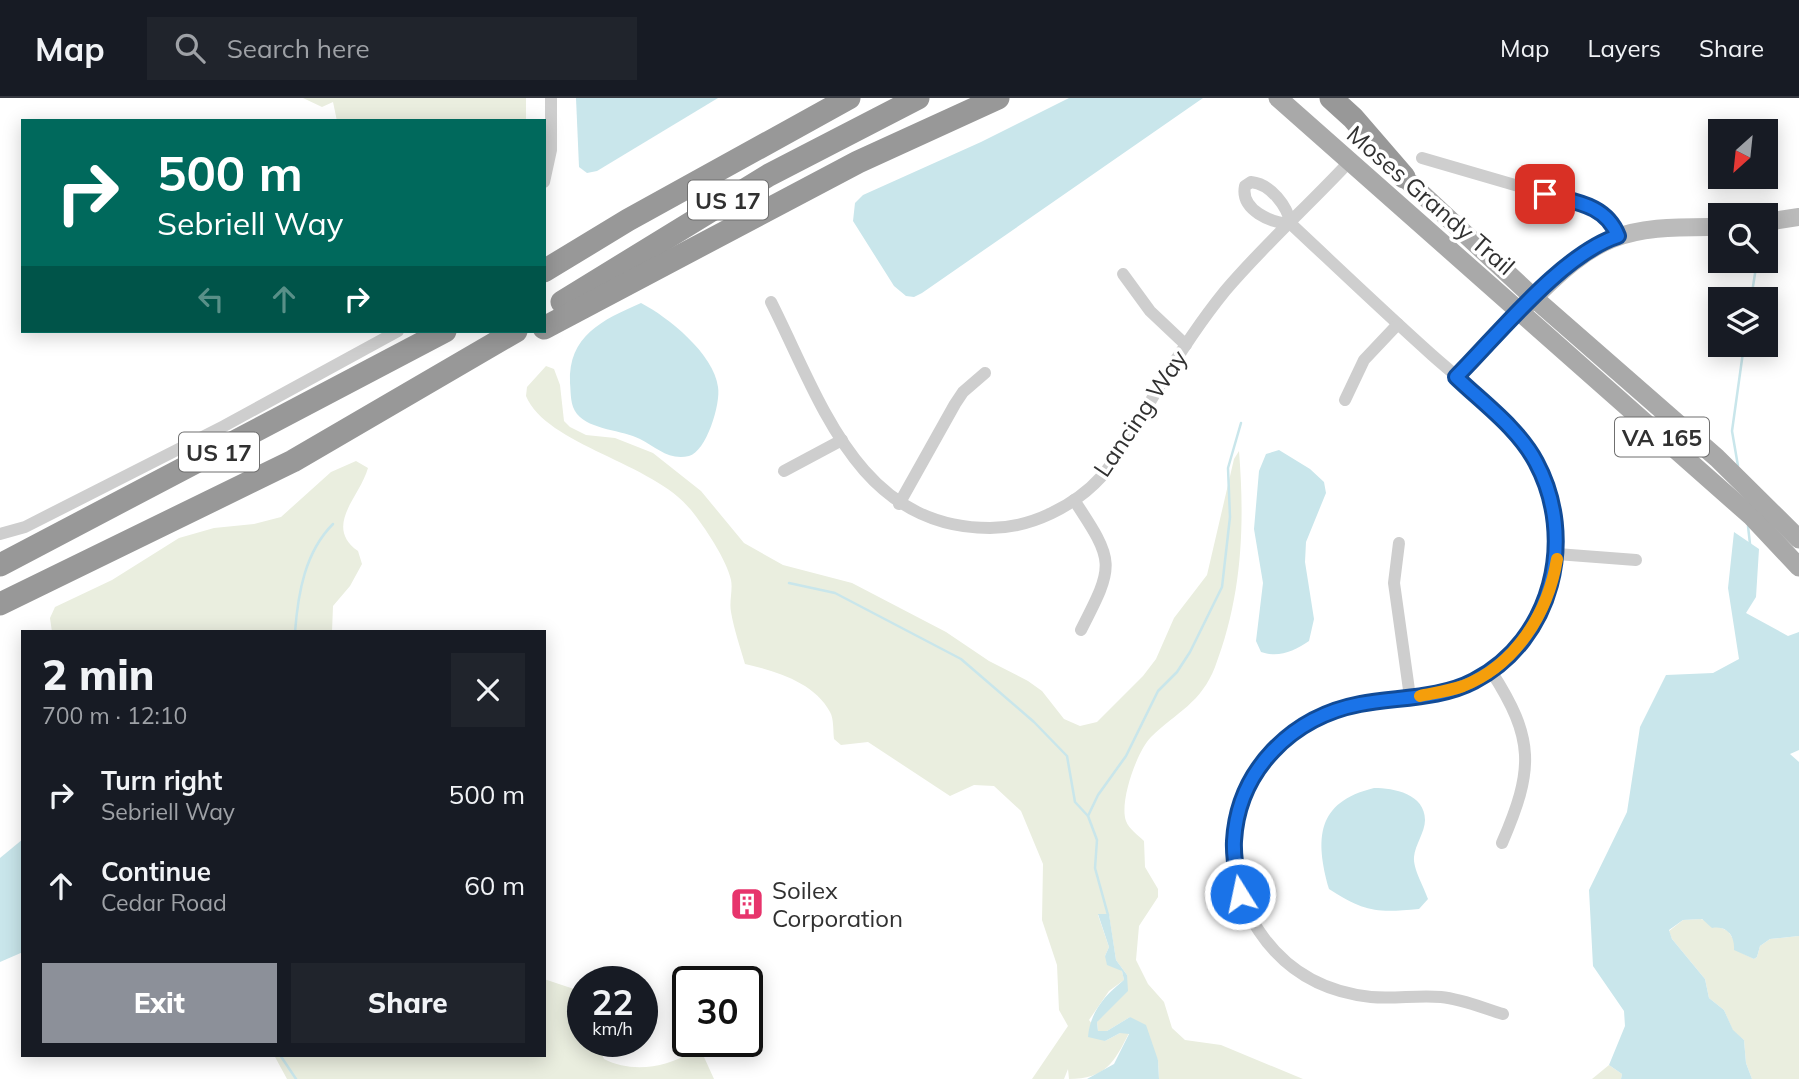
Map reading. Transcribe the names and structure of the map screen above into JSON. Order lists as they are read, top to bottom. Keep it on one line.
{"streets":{"highway":["US 17"],"main road":["Moses Grandy Trail","VA 165"],"street":["Lancing Way"]},"crossings":[["Moses Grandy Trail","Lancing Way"]],"places":{"building":["Soilex Corporation"]},"north":"bottom left","page":{"header":"Map","search":"Search here","nav":["Map","Layers","Share"],"turn":["500 m","Sebriell Way"],"heading":["2 min","700 m · 12:10"],"list":[{"name":"Turn right","note":"Sebriell Way","value":"500 m"},{"name":"Continue","note":"Cedar Road","value":"60 m"}],"buttons":["Exit","Share"],"speed":"22 km/h","limit":"30"}}
